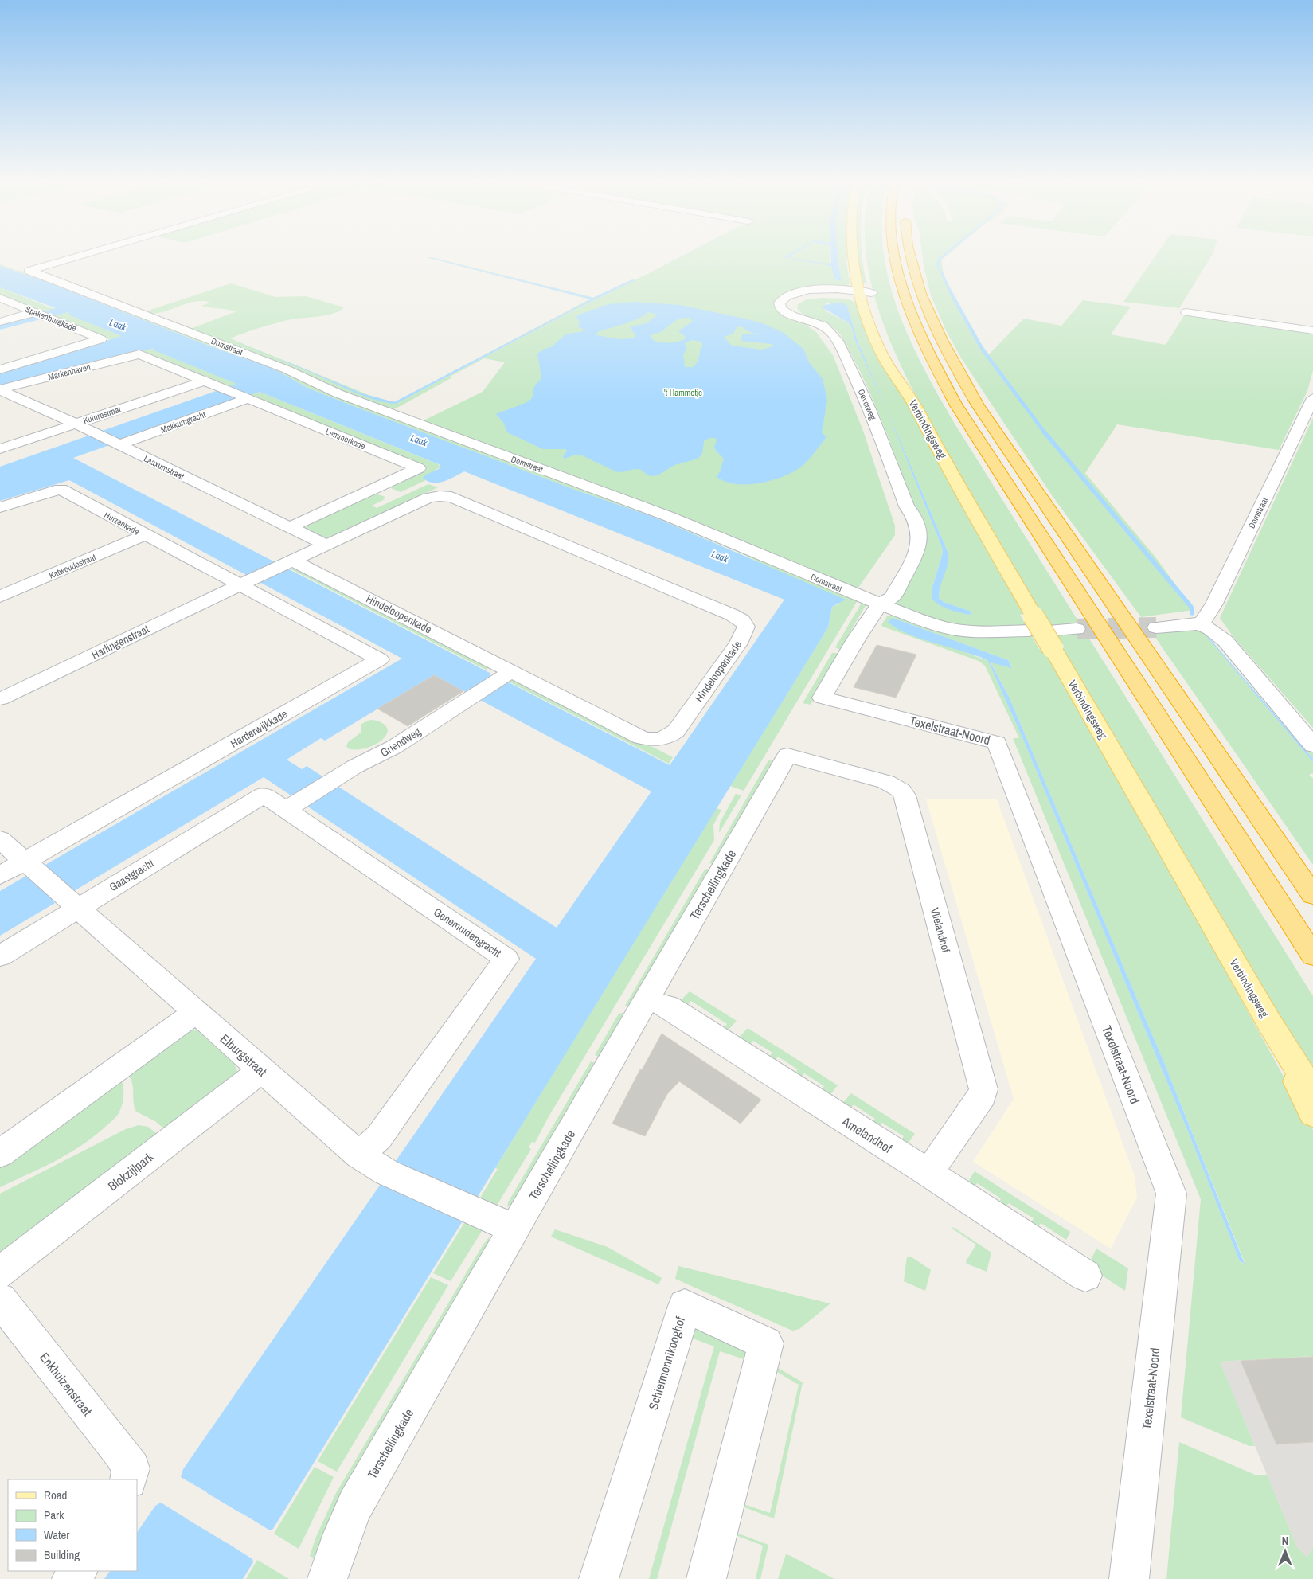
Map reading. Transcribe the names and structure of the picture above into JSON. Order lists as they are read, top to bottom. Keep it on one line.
{"streets":{"main road":["Verbindingsweg"],"street":["Spakenburgkade","Domstraat","Markenhaven","Oeverweg","Kuinrestraat","Makkumgracht","Lemmerkade","Laaxumstraat","Huizenkade","Katwoudestraat","Hindeloopenkade","Harlingenstraat","Harderwijkkade","Texelstraat-Noord","Griendweg","Gaastgracht","Terschellingkade","Vlielandhof","Genemuidengracht","Elburgstraat","Amelandhof","Blokzijlpark","Schiermonnikooghof","Enkhuizenstraat"]},"crossings":[["Spakenburgkade","Markenhaven"],["Domstraat","Oeverweg"],["Domstraat","Verbindingsweg"],["Markenhaven","Lemmerkade"],["Markenhaven","Laaxumstraat"],["Oeverweg","Verbindingsweg"],["Oeverweg","Texelstraat-Noord"],["Kuinrestraat","Lemmerkade"],["Kuinrestraat","Laaxumstraat"],["Makkumgracht","Lemmerkade"],["Makkumgracht","Laaxumstraat"],["Lemmerkade","Laaxumstraat"],["Laaxumstraat","Hindeloopenkade"],["Huizenkade","Katwoudestraat"],["Huizenkade","Hindeloopenkade"],["Huizenkade","Harlingenstraat"],["Huizenkade","Harderwijkkade"],["Hindeloopenkade","Harlingenstraat"],["Hindeloopenkade","Harderwijkkade"],["Hindeloopenkade","Griendweg"],["Harlingenstraat","Harderwijkkade"],["Harderwijkkade","Elburgstraat"],["Griendweg","Genemuidengracht"],["Gaastgracht","Genemuidengracht"],["Gaastgracht","Elburgstraat"],["Terschellingkade","Vlielandhof"],["Terschellingkade","Elburgstraat"],["Terschellingkade","Amelandhof"],["Vlielandhof","Amelandhof"],["Genemuidengracht","Elburgstraat"],["Elburgstraat","Blokzijlpark"]],"water":["Laak"],"parks":["'t Hammetje"],"legend":["Road","Park","Water","Building"],"north":"top"}
